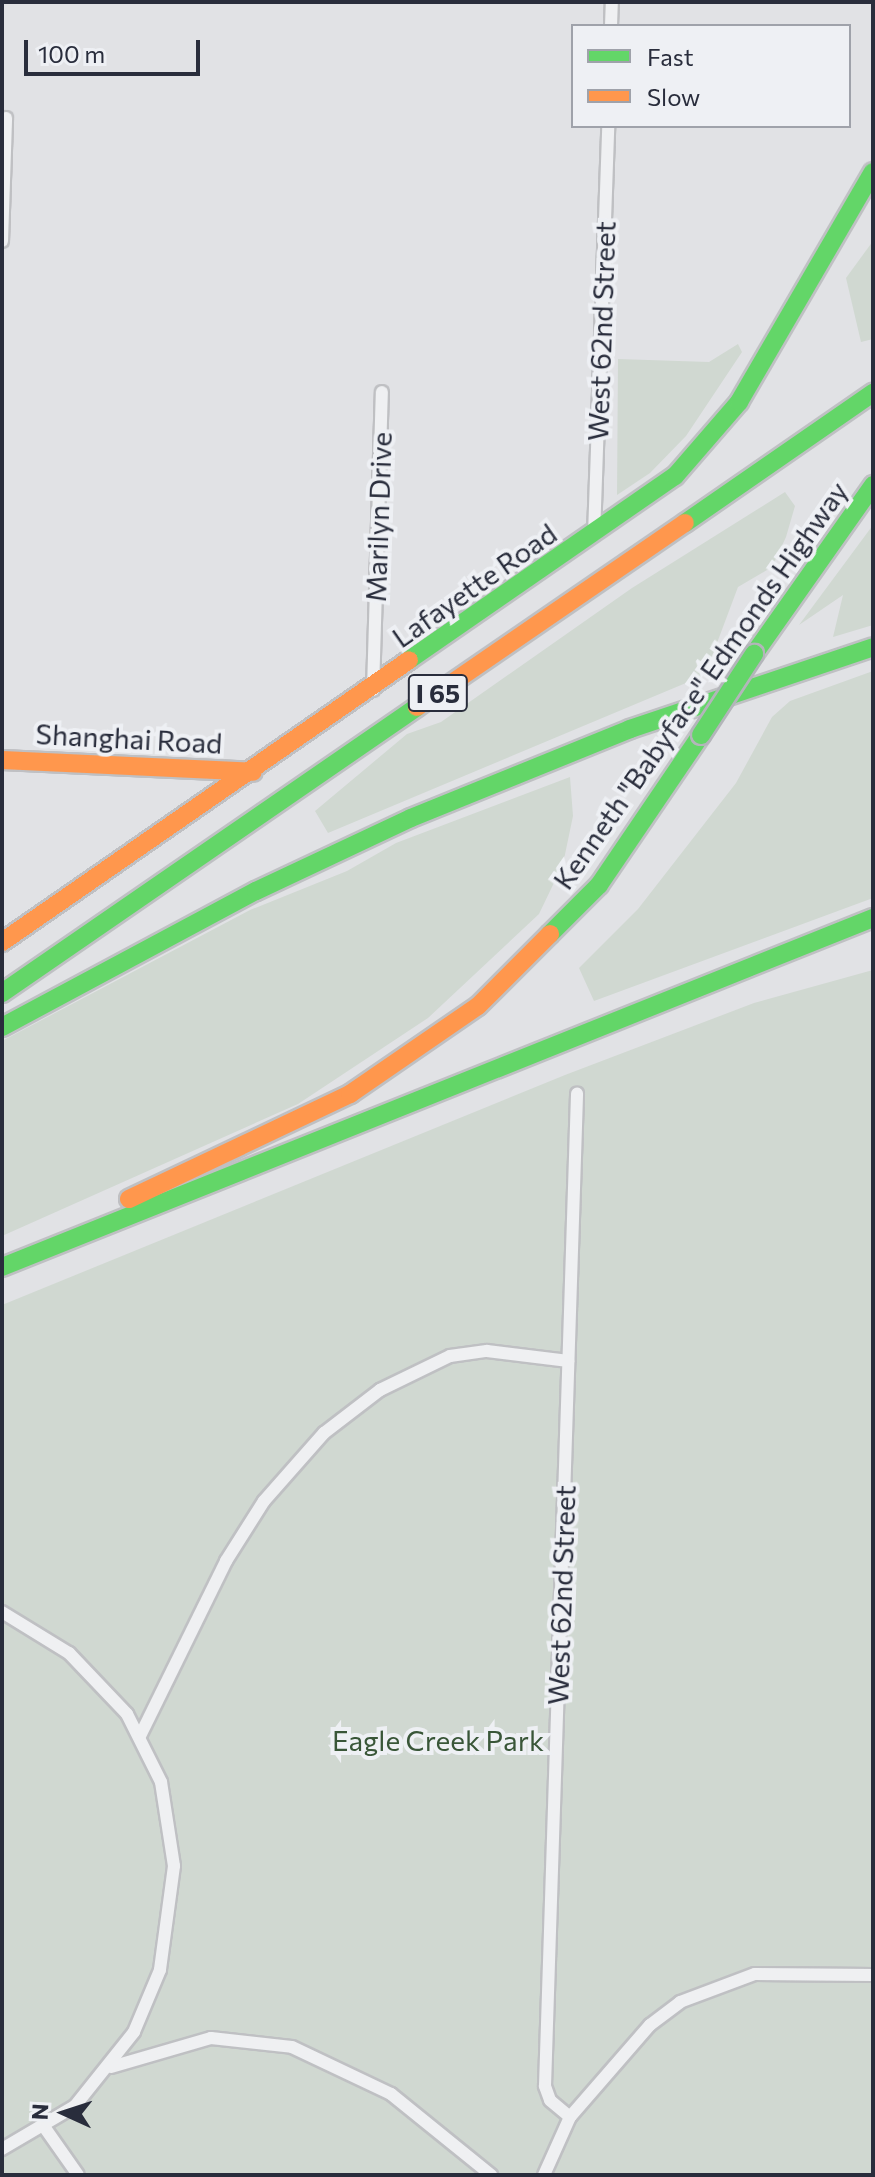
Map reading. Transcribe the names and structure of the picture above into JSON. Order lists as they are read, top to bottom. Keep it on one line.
{"streets":{"main road":["Lafayette Road","Kenneth \"Babyface\" Edmonds Highway","I 65","Shanghai Road"],"street":["West 62nd Street","Marilyn Drive"]},"crossings":[["West 62nd Street","Lafayette Road"],["Marilyn Drive","Lafayette Road"],["Lafayette Road","Shanghai Road"]],"parks":["Eagle Creek Park"],"legend":["Fast","Slow"],"scale_bar":"100 m","north":"left"}
